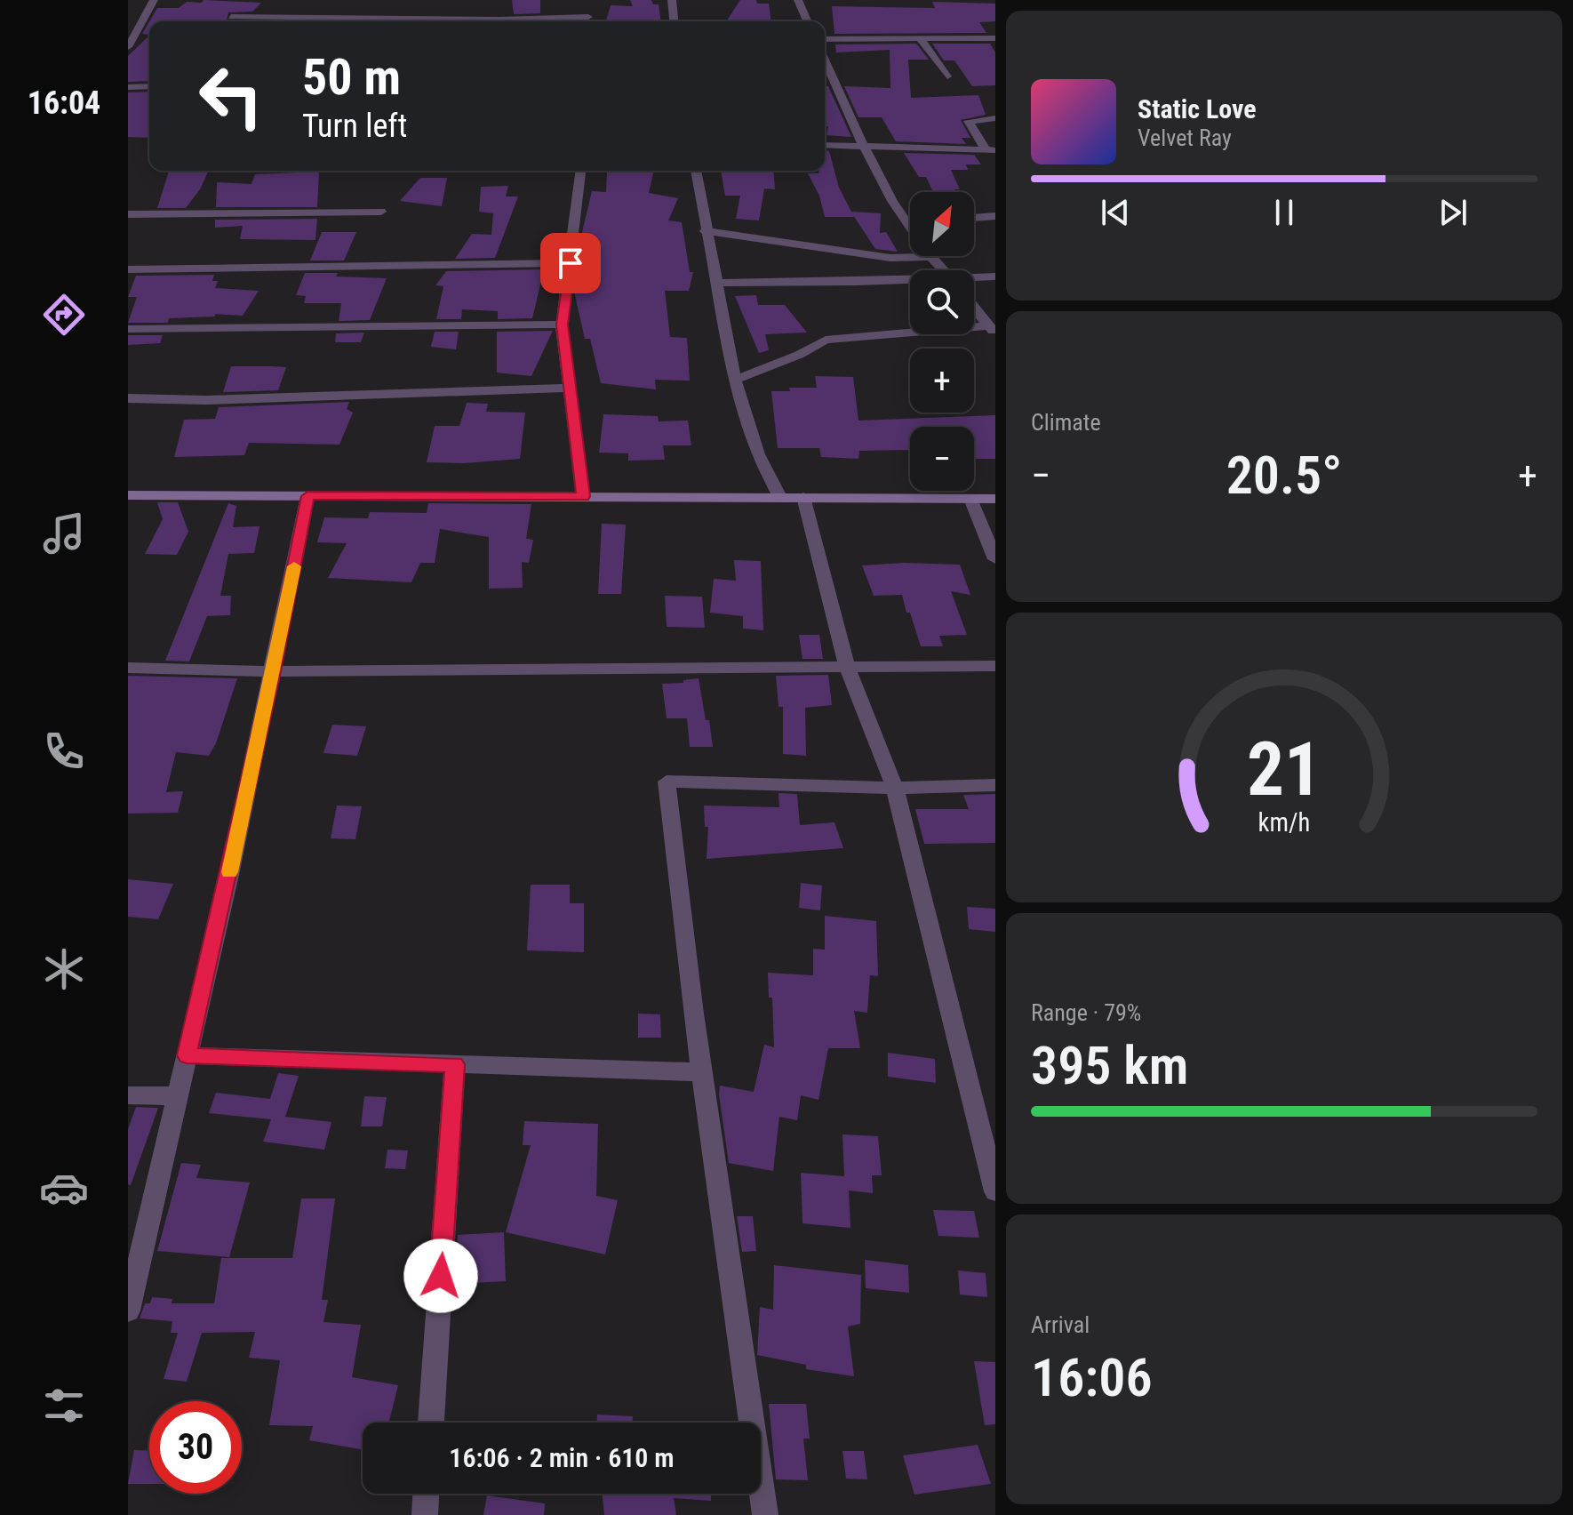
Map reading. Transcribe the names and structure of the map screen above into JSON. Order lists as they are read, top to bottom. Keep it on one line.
{"north":"top right","page":{"tabs":"16:04","turn":["50 m","Turn left"],"song":["Static Love","Velvet Ray"],"map_buttons":["+","−"],"tile":["Climate",["Range · 79%","395 km"],["Arrival","16:06"]],"heat":["−","20.5°","+"],"limit":"30","trip":"16:06 · 2 min · 610 m","gauge":["21","km/h"]}}
